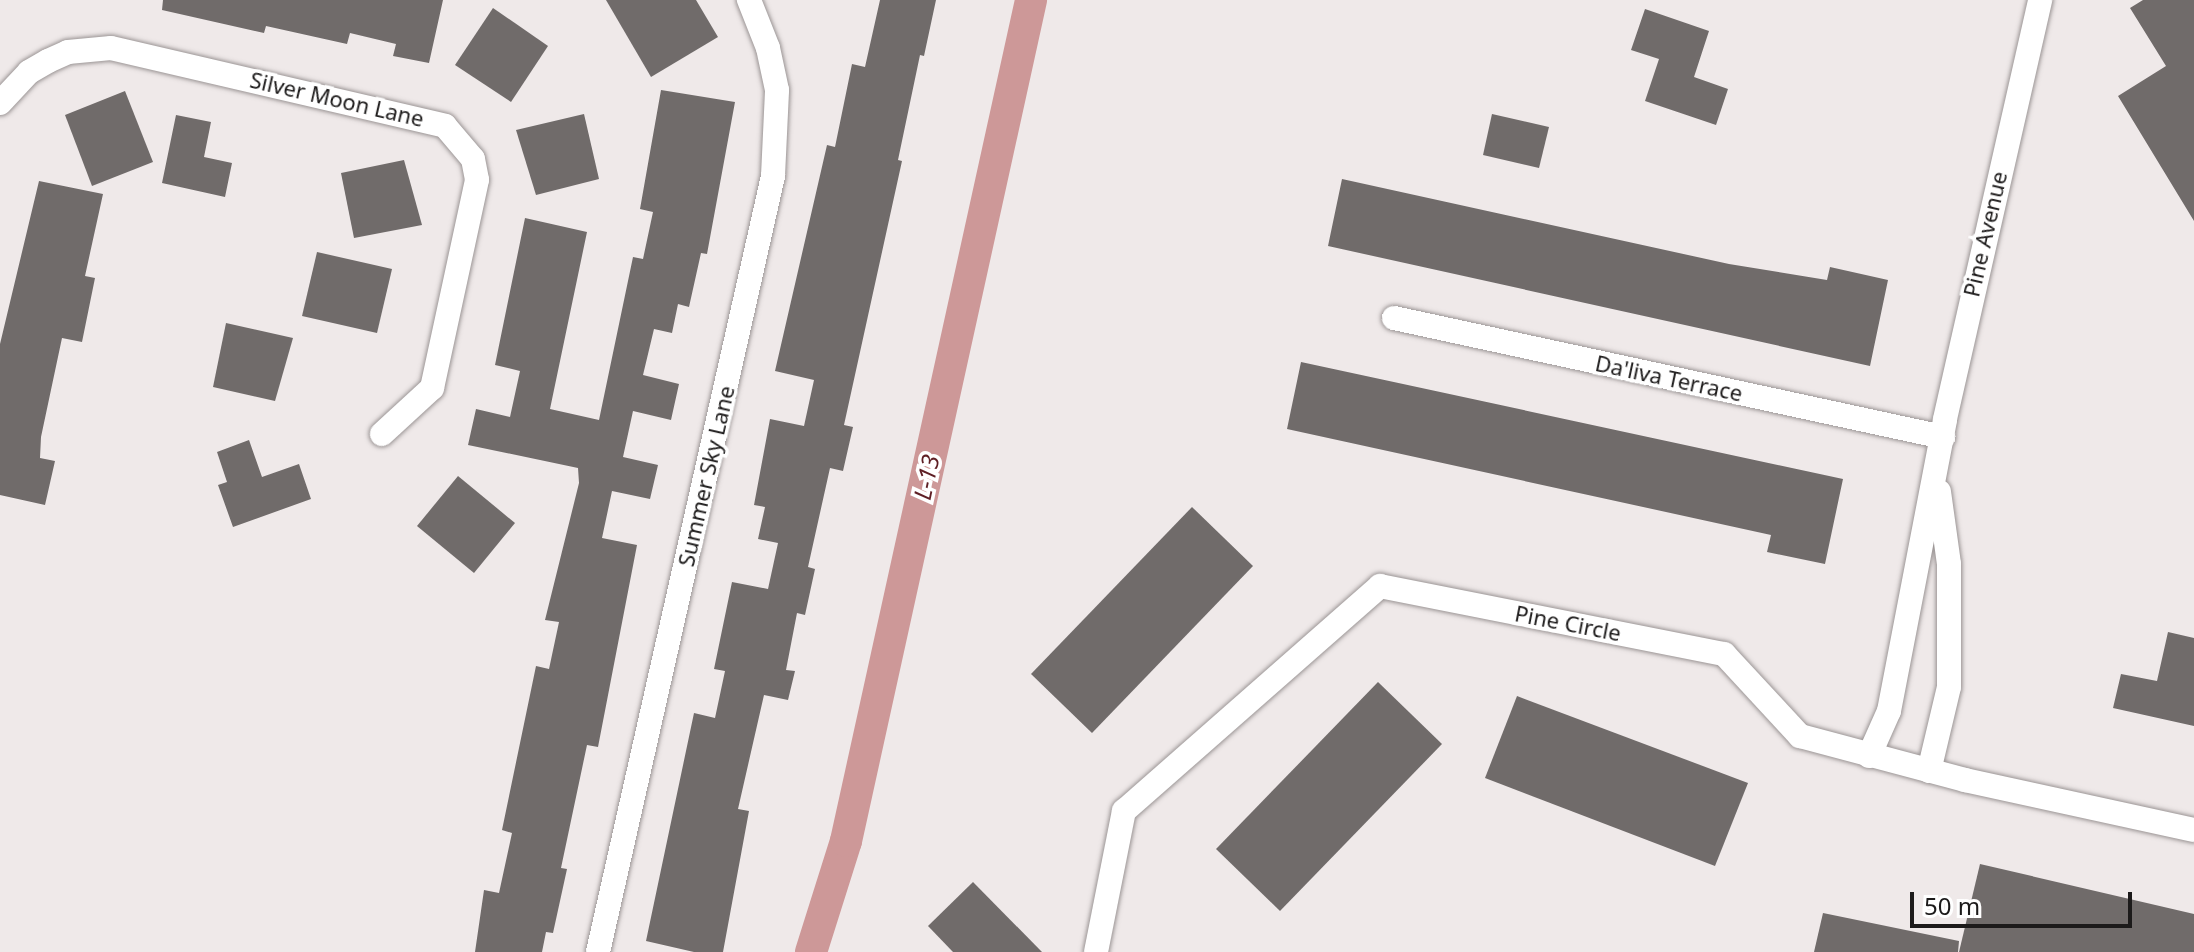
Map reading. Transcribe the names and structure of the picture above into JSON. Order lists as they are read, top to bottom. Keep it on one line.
{"streets":{"street":["Silver Moon Lane","Pine Avenue","Da'liva Terrace","Summer Sky Lane","Pine Circle"]},"crossings":[["Pine Avenue","Da'liva Terrace"],["Pine Avenue","Pine Circle"]],"water":["L-13"],"scale_bar":"50 m"}
